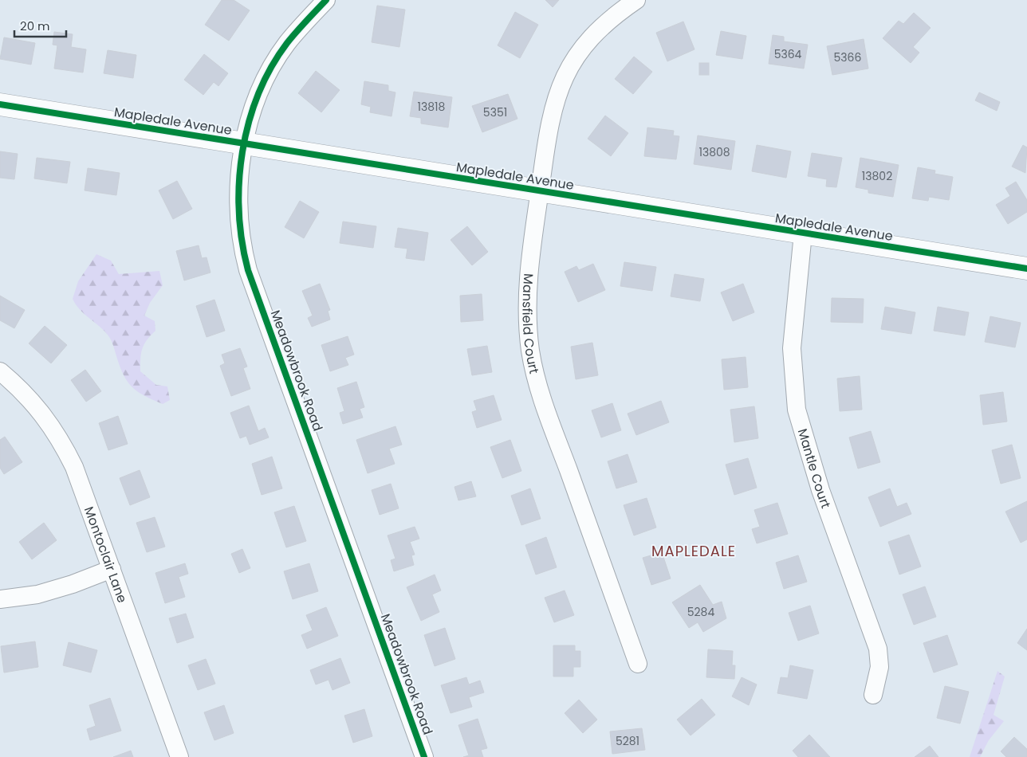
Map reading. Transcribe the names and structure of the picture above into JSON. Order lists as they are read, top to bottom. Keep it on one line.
{"streets":{"street":["Mapledale Avenue","Mansfield Court","Meadowbrook Road","Mantle Court","Montoclair Lane"]},"crossings":[["Mapledale Avenue","Mansfield Court"],["Mapledale Avenue","Meadowbrook Road"],["Mapledale Avenue","Mantle Court"]],"districts":["MAPLEDALE"],"house_numbers":["5364","5366","13818","5351","13808","13802","5284","5281"],"scale_bar":"20 m"}
